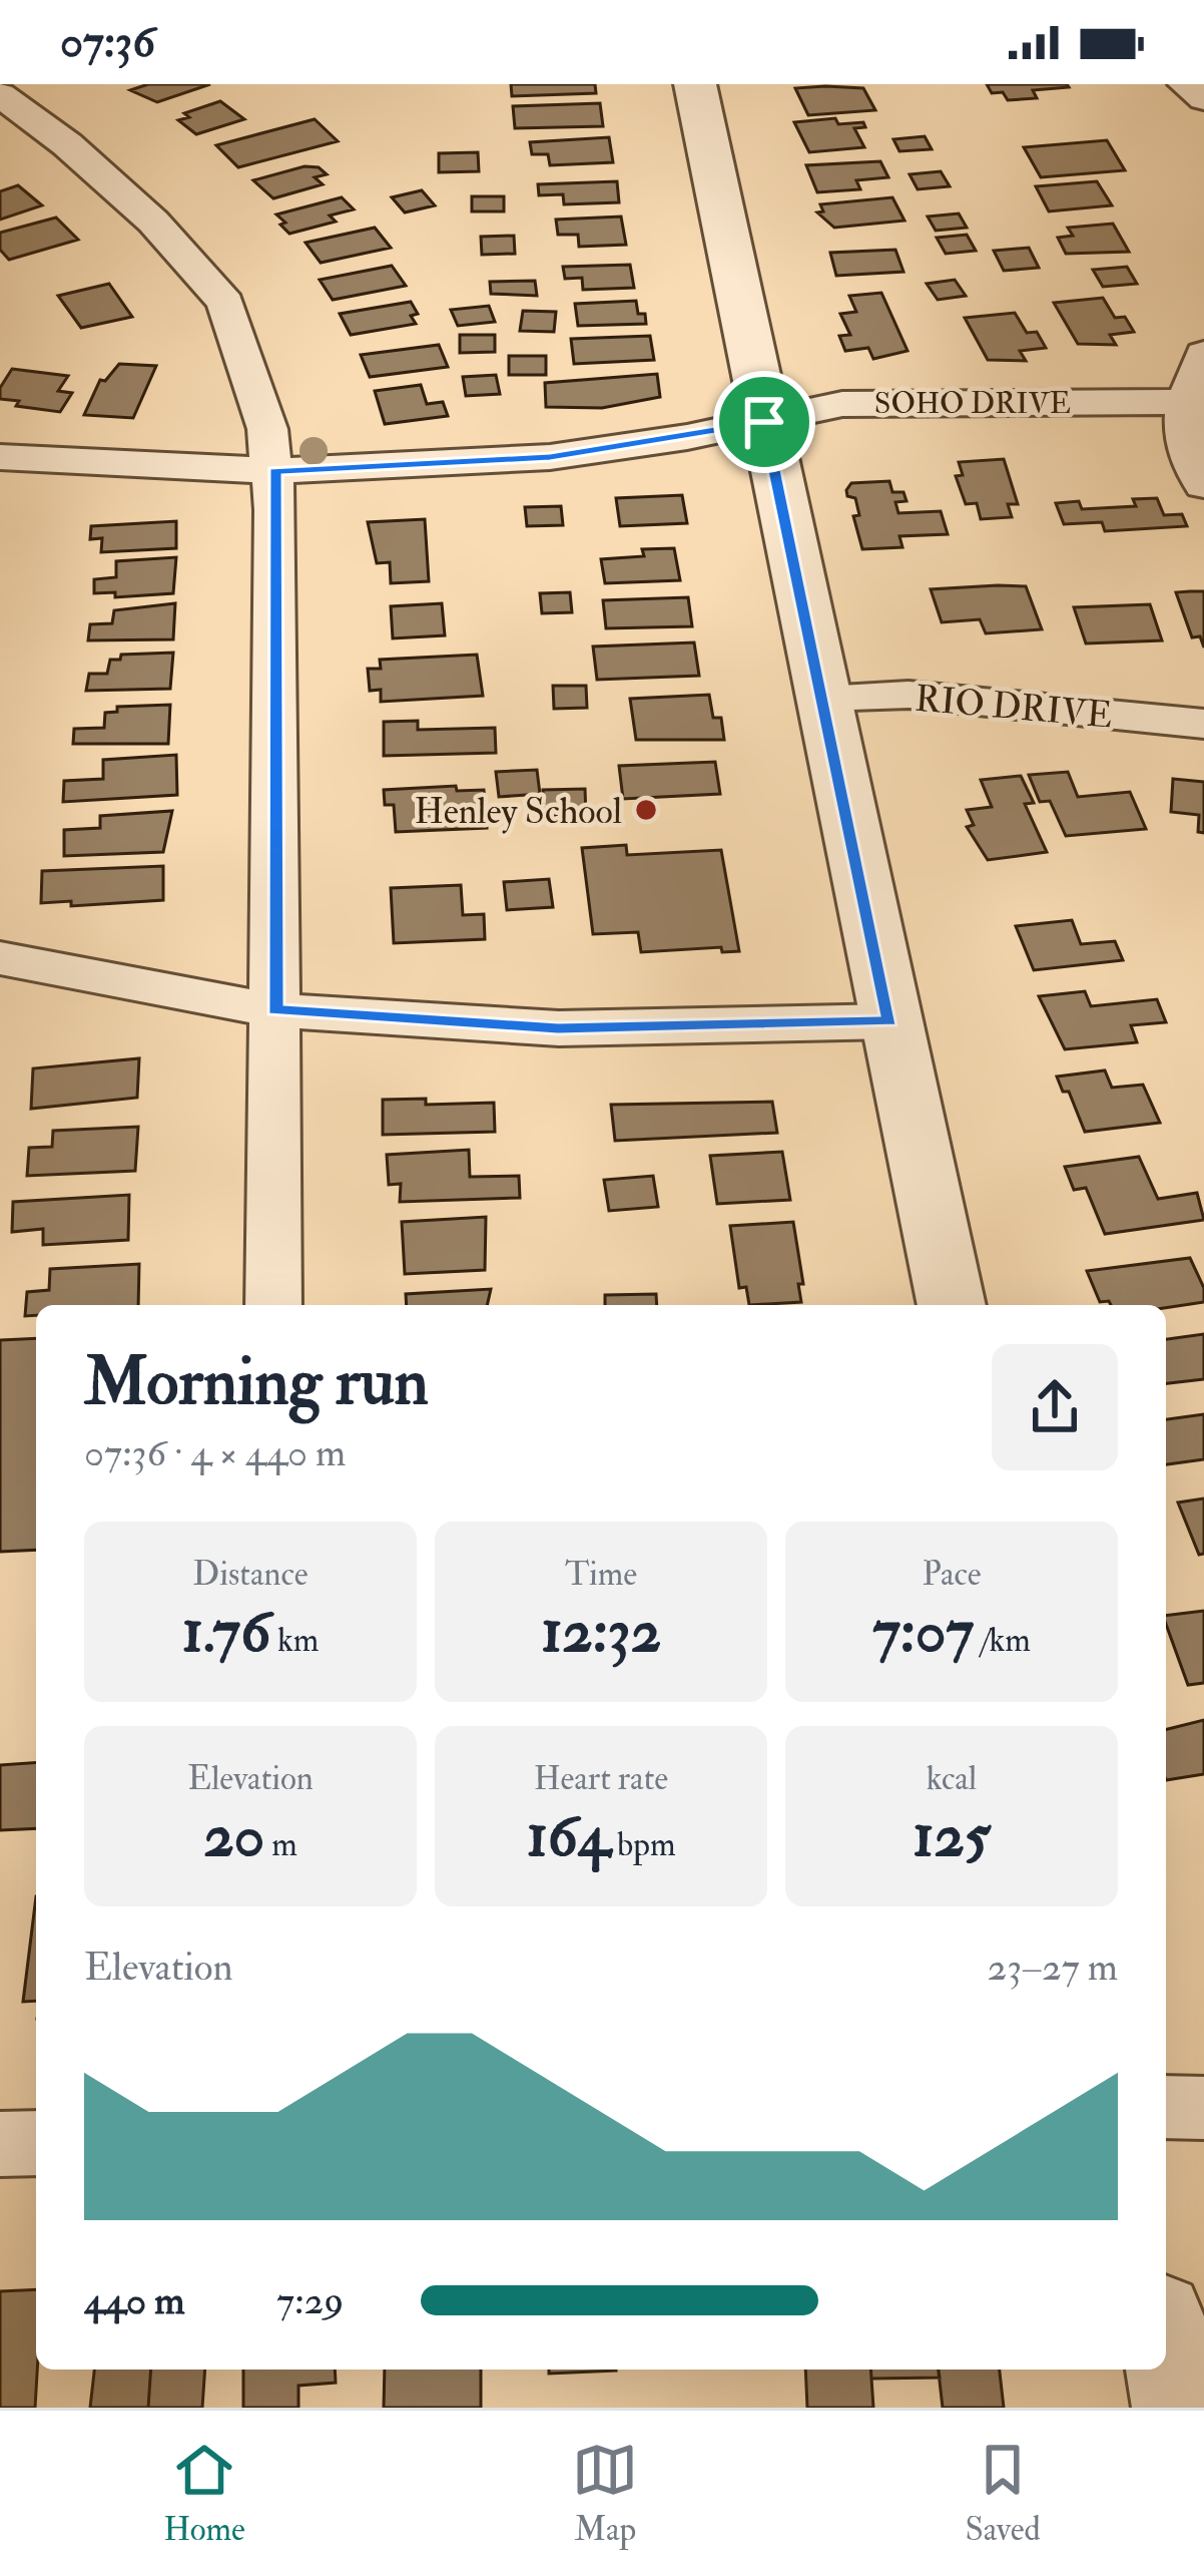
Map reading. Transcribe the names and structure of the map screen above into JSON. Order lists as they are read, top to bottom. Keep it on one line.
{"streets":{"street":["SOHO DRIVE","RIO DRIVE"]},"places":["Henley School"],"page":{"status":"07:36","heading":["Morning run","07:36 · 4 × 440 m"],"stats":[["Distance","1.76 km"],["Time","12:32"],["Pace","7:07 /km"],["Elevation","20 m"],["Heart rate","164 bpm"],["kcal","125"]],"chart":["Elevation","23–27 m"],"list":[{"name":"440 m","note":"7:29"}],"tabs":["Home","Map","Saved"]}}
